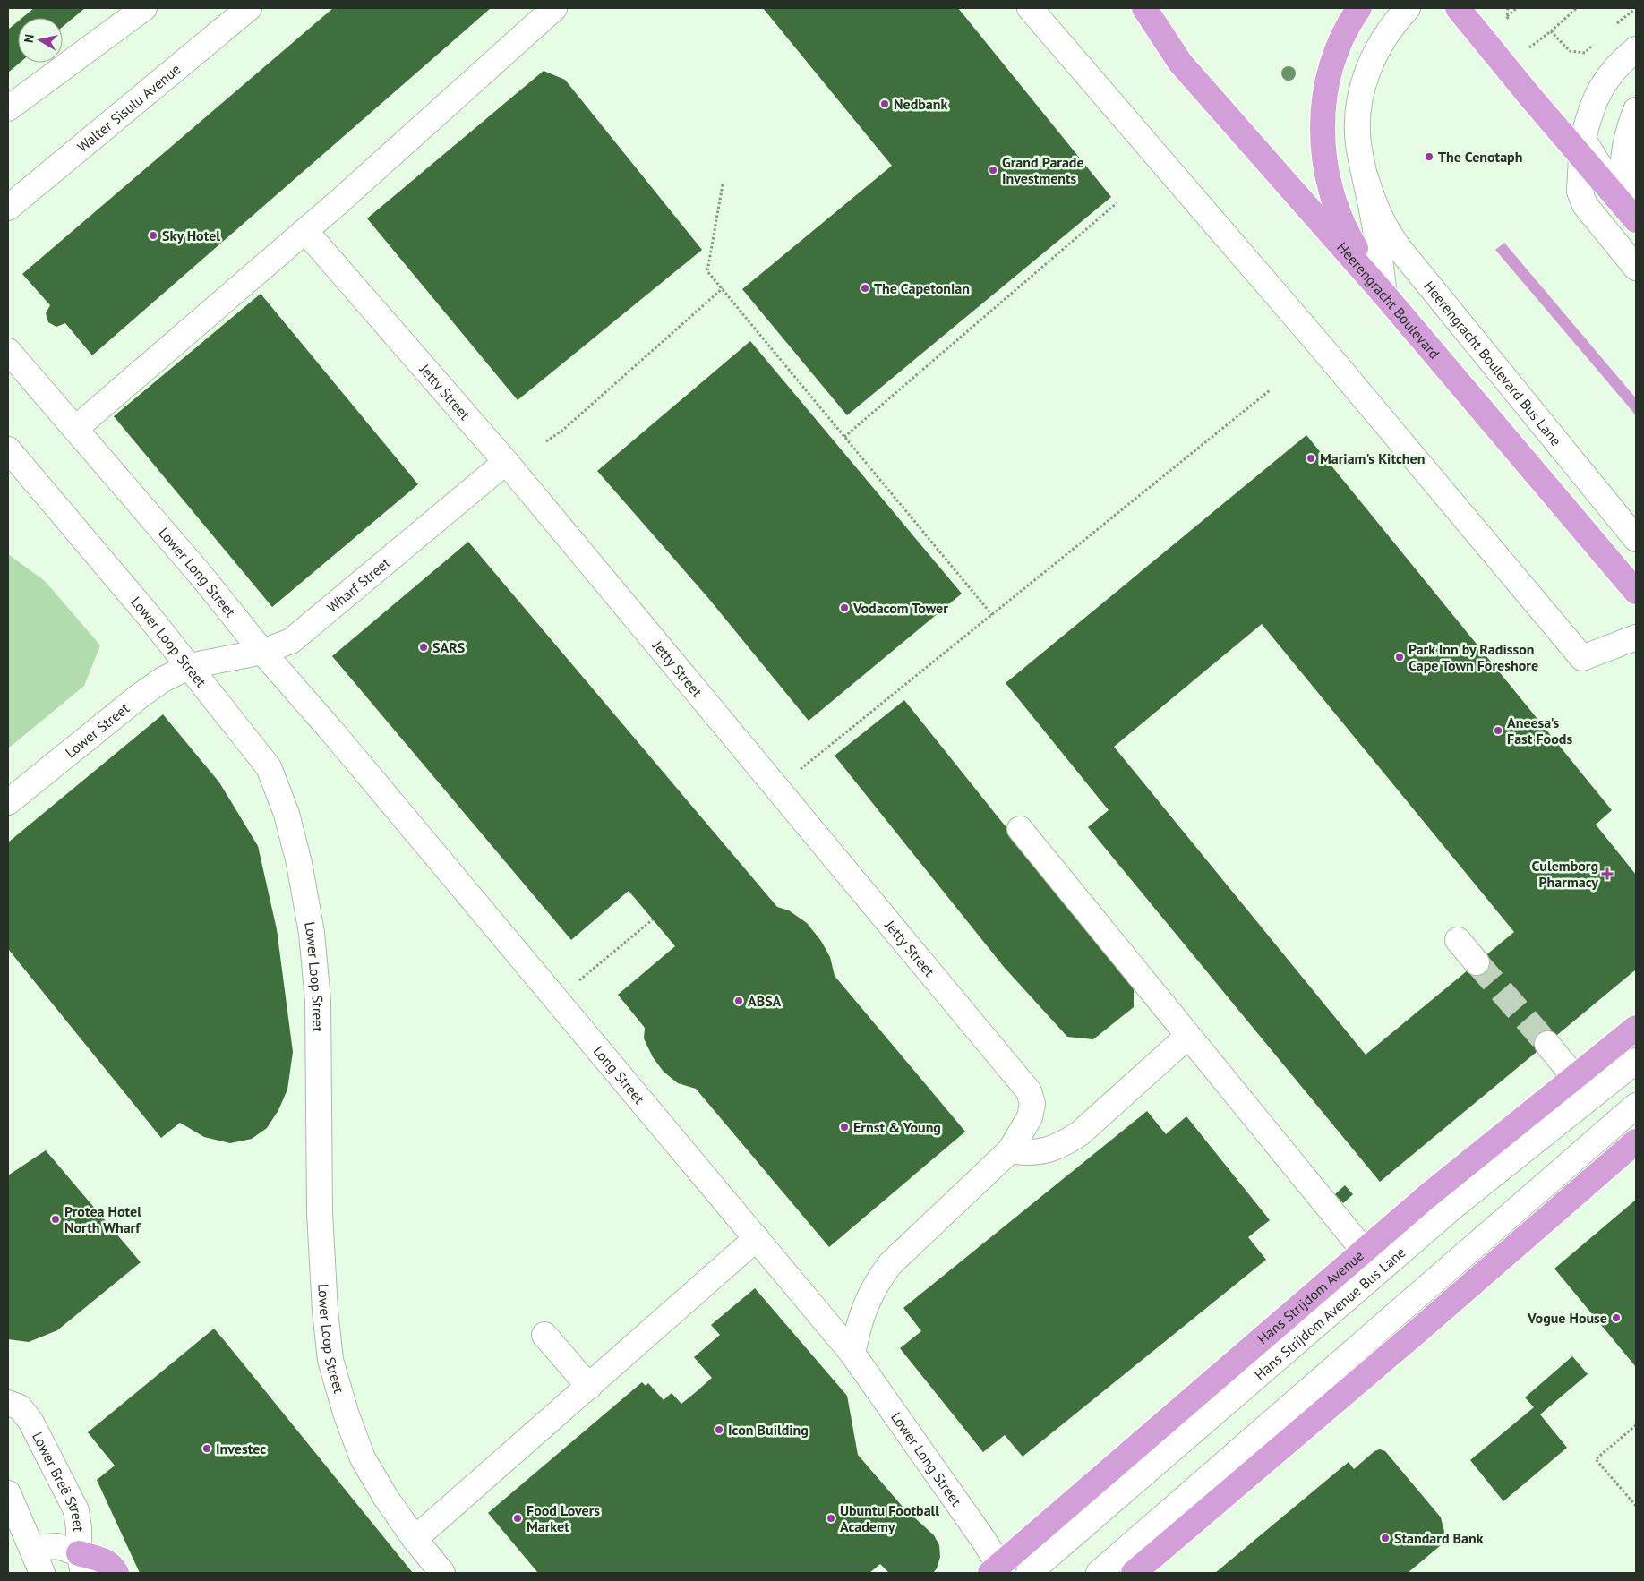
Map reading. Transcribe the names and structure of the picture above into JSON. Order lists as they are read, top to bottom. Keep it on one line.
{"streets":{"main road":["Heerengracht Boulevard","Hans Strijdom Avenue"],"street":["Walter Sisulu Avenue","Heerengracht Boulevard Bus Lane","Jetty Street","Lower Long Street","Wharf Street","Lower Loop Street","Lower Street","Hans Strijdom Avenue Bus Lane","Lower Breë Street"]},"crossings":[["Jetty Street","Lower Long Street"],["Jetty Street","Wharf Street"],["Lower Long Street","Wharf Street"],["Lower Long Street","Hans Strijdom Avenue"],["Wharf Street","Lower Loop Street"],["Wharf Street","Lower Street"],["Lower Loop Street","Lower Street"]],"places":{"other":["Nedbank","The Cenotaph","Grand Parade Investments","Sky Hotel","The Capetonian","Mariam's Kitchen","Vodacom Tower","SARS","Park Inn by Radisson Cape Town Foreshore","Aneesa's Fast Foods","ABSA","Ernst & Young","Protea Hotel North Wharf","Vogue House","Icon Building","Investec","Food Lovers Market","Ubuntu Football Academy","Standard Bank"],"health":["Culemborg Pharmacy"]},"north":"left"}
